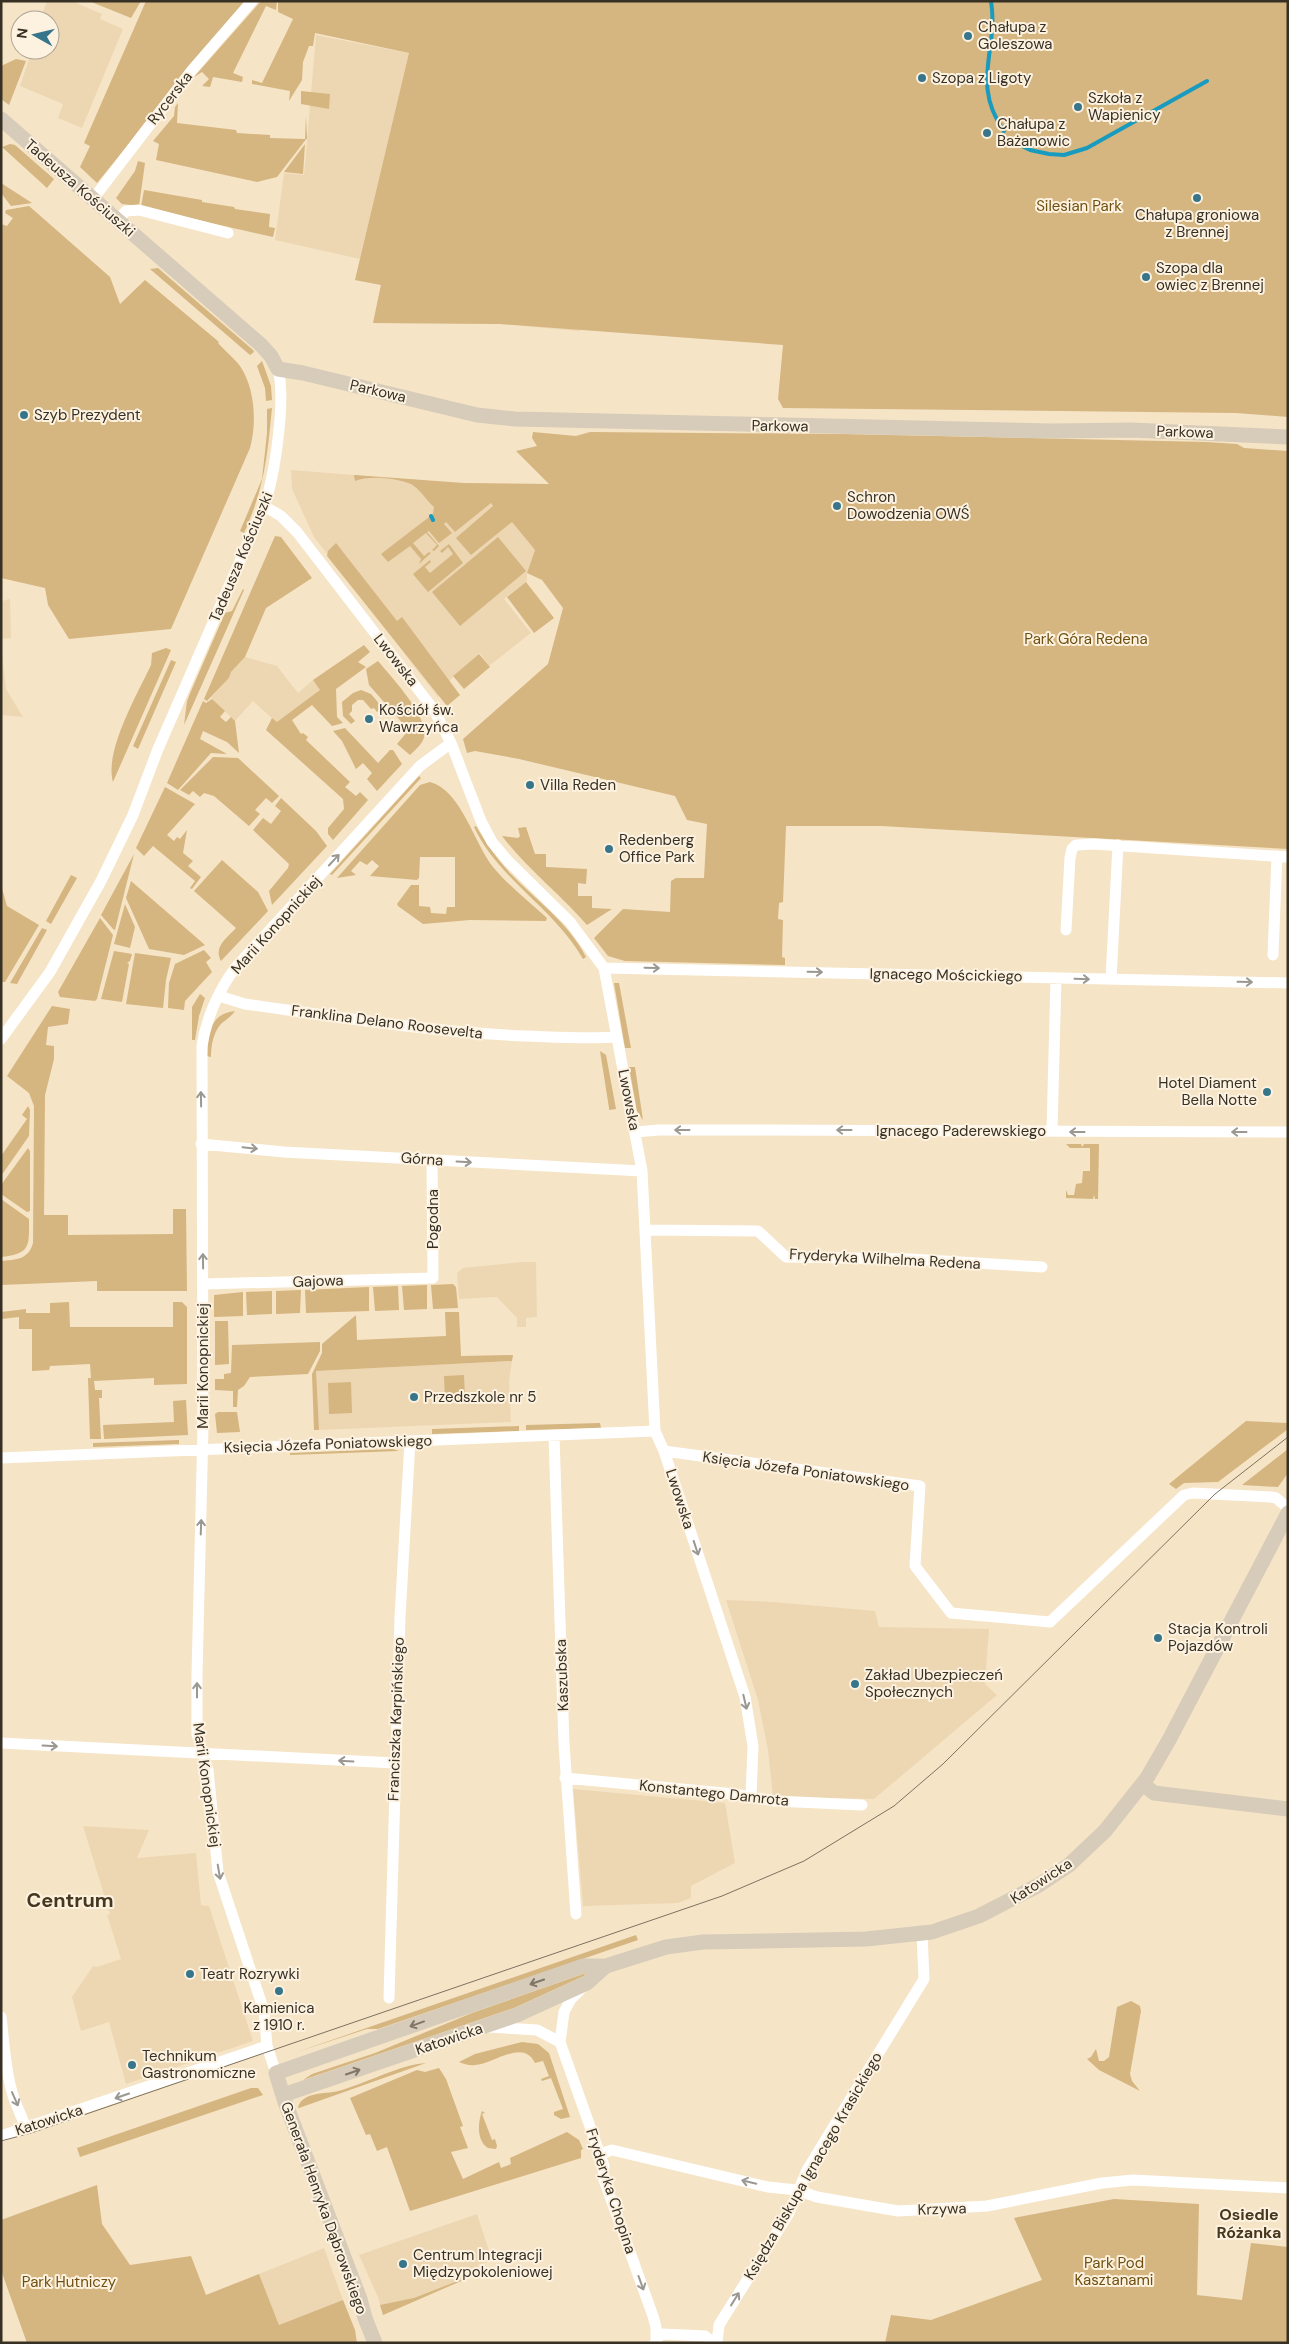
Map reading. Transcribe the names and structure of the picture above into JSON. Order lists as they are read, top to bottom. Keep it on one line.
{"streets":{"street":["Rycerska","Tadeusza Kościuszki","Parkowa","Lwowska","Marii Konopnickiej","Ignacego Mościckiego","Franklina Delano Roosevelta","Ignacego Paderewskiego","Górna","Pogodna","Fryderyka Wilhelma Redena","Gajowa","Księcia Józefa Poniatowskiego","Kaszubska","Franciszka Karpińskiego","Konstantego Damrota","Katowicka","Księdza Biskupa Ignacego Krasickiego","Fryderyka Chopina","Generała Henryka Dąbrowskiego","Krzywa"]},"crossings":[["Rycerska","Tadeusza Kościuszki"],["Tadeusza Kościuszki","Parkowa"],["Tadeusza Kościuszki","Lwowska"],["Lwowska","Marii Konopnickiej"],["Lwowska","Ignacego Mościckiego"],["Lwowska","Franklina Delano Roosevelta"],["Lwowska","Ignacego Paderewskiego"],["Lwowska","Górna"],["Lwowska","Fryderyka Wilhelma Redena"],["Lwowska","Księcia Józefa Poniatowskiego"],["Lwowska","Konstantego Damrota"],["Marii Konopnickiej","Franklina Delano Roosevelta"],["Marii Konopnickiej","Górna"],["Marii Konopnickiej","Gajowa"],["Marii Konopnickiej","Księcia Józefa Poniatowskiego"],["Marii Konopnickiej","Katowicka"],["Marii Konopnickiej","Generała Henryka Dąbrowskiego"],["Górna","Pogodna"],["Pogodna","Gajowa"],["Księcia Józefa Poniatowskiego","Kaszubska"],["Księcia Józefa Poniatowskiego","Franciszka Karpińskiego"],["Kaszubska","Konstantego Damrota"],["Katowicka","Księdza Biskupa Ignacego Krasickiego"],["Katowicka","Generała Henryka Dąbrowskiego"],["Księdza Biskupa Ignacego Krasickiego","Krzywa"],["Fryderyka Chopina","Krzywa"]],"one_way":["Ignacego Mościckiego","Ignacego Paderewskiego","Górna","Księdza Biskupa Ignacego Krasickiego","Fryderyka Chopina"],"districts":["Centrum","Osiedle Różanka"],"parks":["Silesian Park","Park Góra Redena","Park Pod Kasztanami","Park Hutniczy"],"places":["Chałupa z Goleszowa","Szopa z Ligoty","Szkoła z Wapienicy","Chałupa z Bażanowic","Chałupa groniowa z Brennej","Szopa dla owiec z Brennej","Szyb Prezydent","Schron Dowodzenia OWŚ","Kościół św. Wawrzyńca","Villa Reden","Redenberg Office Park","Hotel Diament Bella Notte","Przedszkole nr 5","Stacja Kontroli Pojazdów","Zakład Ubezpieczeń Społecznych","Teatr Rozrywki","Kamienica z 1910 r.","Technikum Gastronomiczne","Centrum Integracji Międzypokoleniowej"],"north":"left"}
